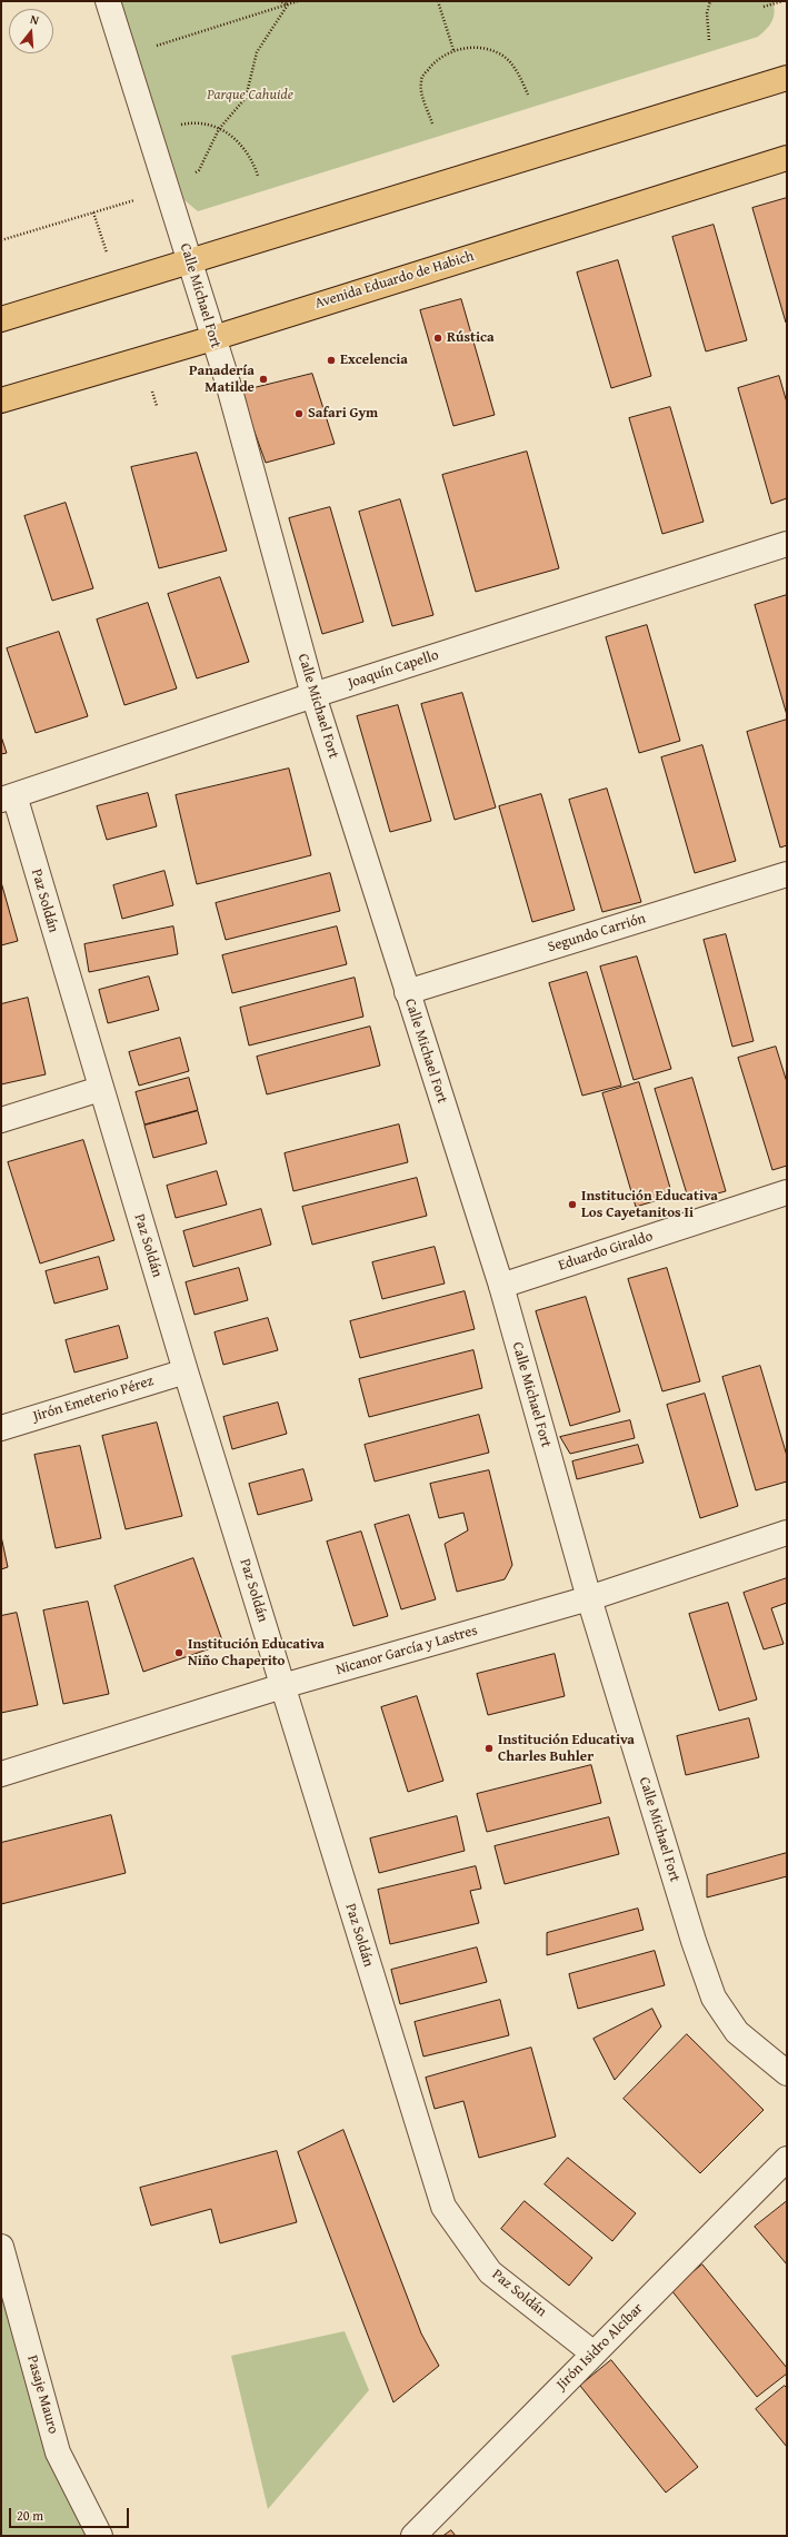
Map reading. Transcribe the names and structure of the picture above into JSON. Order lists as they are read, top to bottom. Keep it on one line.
{"streets":{"main road":["Avenida Eduardo de Habich"],"street":["Calle Michael Fort","Joaquín Capello","Paz Soldán","Segundo Carrión","Eduardo Giraldo","Jirón Emeterio Pérez","Nicanor García y Lastres","Jirón Isidro Alcíbar","Pasaje Mauro"]},"crossings":[["Avenida Eduardo de Habich","Calle Michael Fort"],["Calle Michael Fort","Joaquín Capello"],["Calle Michael Fort","Segundo Carrión"],["Calle Michael Fort","Eduardo Giraldo"],["Calle Michael Fort","Nicanor García y Lastres"],["Joaquín Capello","Paz Soldán"],["Paz Soldán","Jirón Emeterio Pérez"],["Paz Soldán","Nicanor García y Lastres"],["Paz Soldán","Jirón Isidro Alcíbar"]],"parks":["Parque Cahuide"],"places":["Rústica","Excelencia","Panadería Matilde","Safari Gym","Institución Educativa Los Cayetanitos Ii","Institución Educativa Niño Chaperito","Institución Educativa Charles Buhler"],"scale_bar":"20 m","north":"top"}
